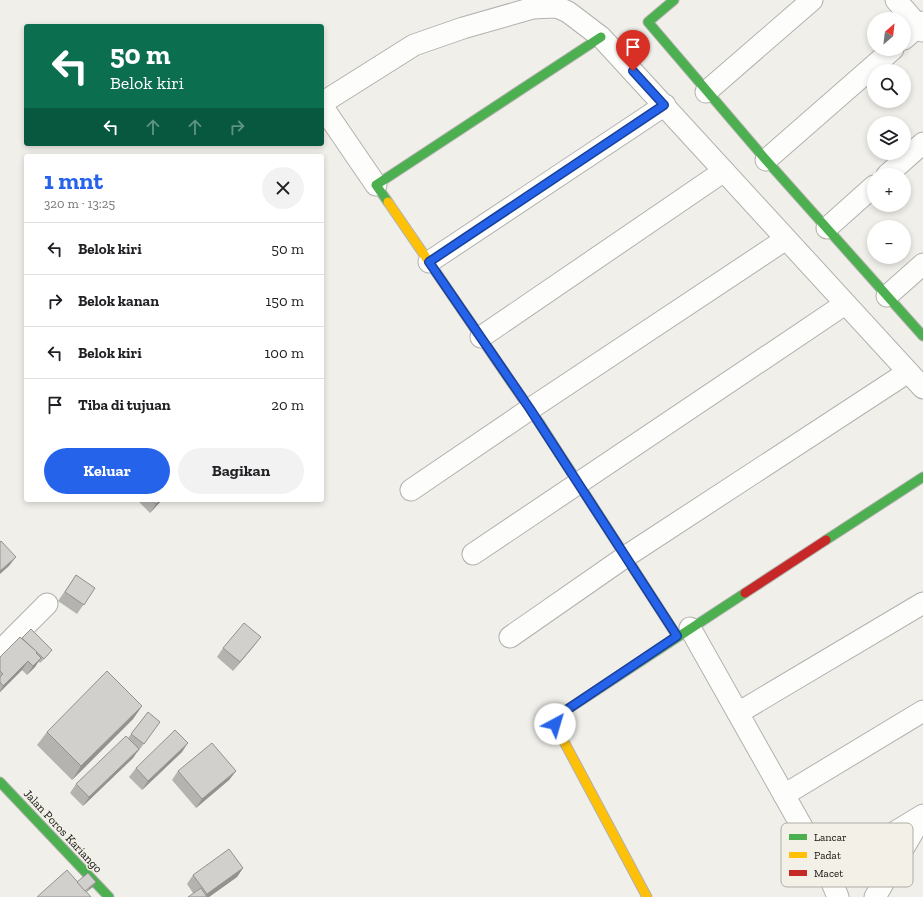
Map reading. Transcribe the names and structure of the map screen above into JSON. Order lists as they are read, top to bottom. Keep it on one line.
{"streets":{"street":["Jalan Poros Kariango"]},"legend":["Lancar","Padat","Macet"],"north":"top right","page":{"map_buttons":["+","−"],"turn":["50 m","Belok kiri"],"heading":["1 mnt","320 m · 13:25"],"list":[{"name":"Belok kiri","value":"50 m"},{"name":"Belok kanan","value":"150 m"},{"name":"Belok kiri","value":"100 m"},{"name":"Tiba di tujuan","value":"20 m"}],"buttons":["Keluar","Bagikan"]}}
